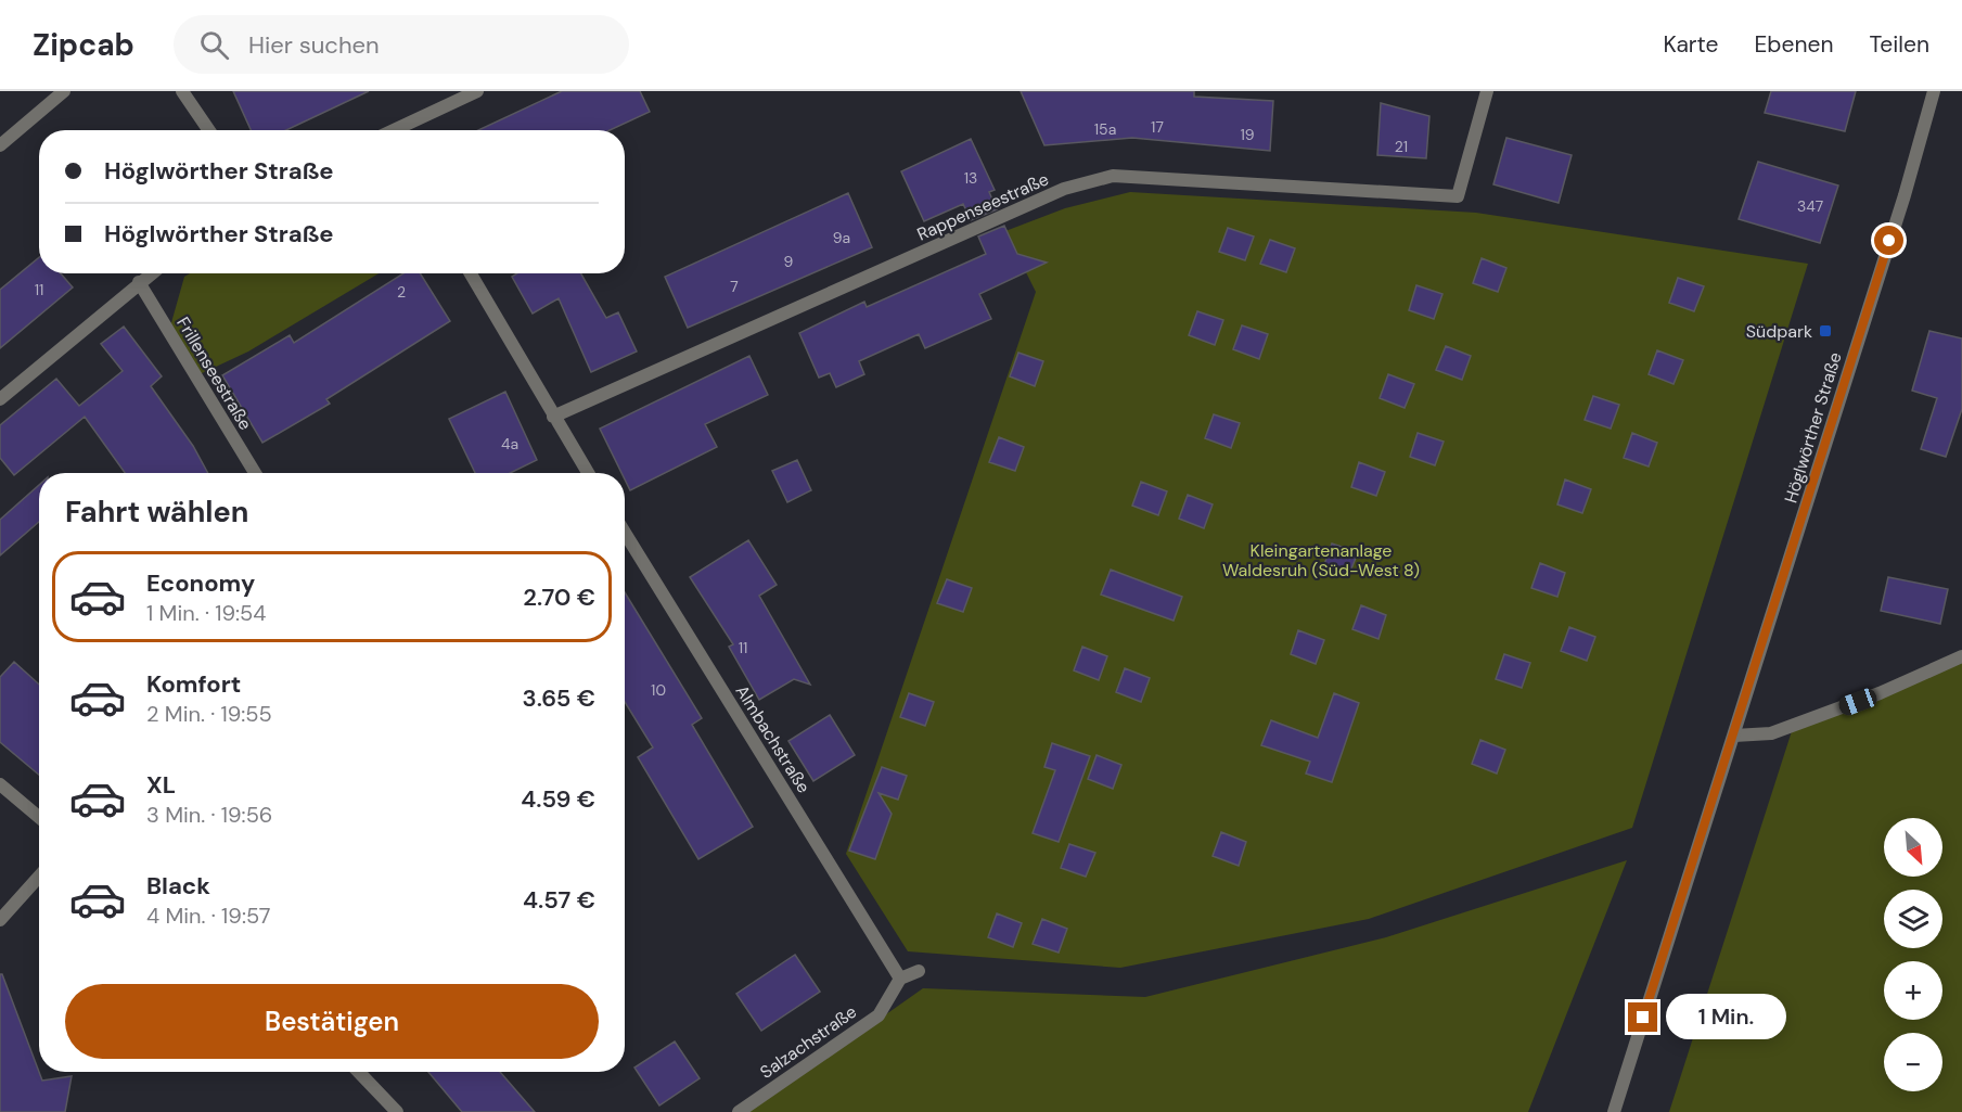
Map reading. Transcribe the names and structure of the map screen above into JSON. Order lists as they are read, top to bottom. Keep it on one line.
{"streets":{"street":["Rappenseestraße","Frillenseestraße","Höglwörther Straße","Almbachstraße","Salzachstraße"]},"crossings":[["Almbachstraße","Salzachstraße"]],"parks":["Kleingartenanlage Waldesruh (Süd-West 8)"],"places":{"transit":["Südpark"]},"house_numbers":["17","15a","19","21","13","347","9a","9","7","11","2","4a","11","10"],"north":"bottom right","page":{"header":"Zipcab","search":"Hier suchen","nav":["Karte","Ebenen","Teilen"],"banner":["Höglwörther Straße","Höglwörther Straße"],"heading":"Fahrt wählen","list":[{"name":"Economy","note":"1 Min. · 19:54","value":"2.70 €"},{"name":"Komfort","note":"2 Min. · 19:55","value":"3.65 €"},{"name":"XL","note":"3 Min. · 19:56","value":"4.59 €"},{"name":"Black","note":"4 Min. · 19:57","value":"4.57 €"}],"map_buttons":["+","−"],"buttons":"Bestätigen","bubble":"1 Min."}}
